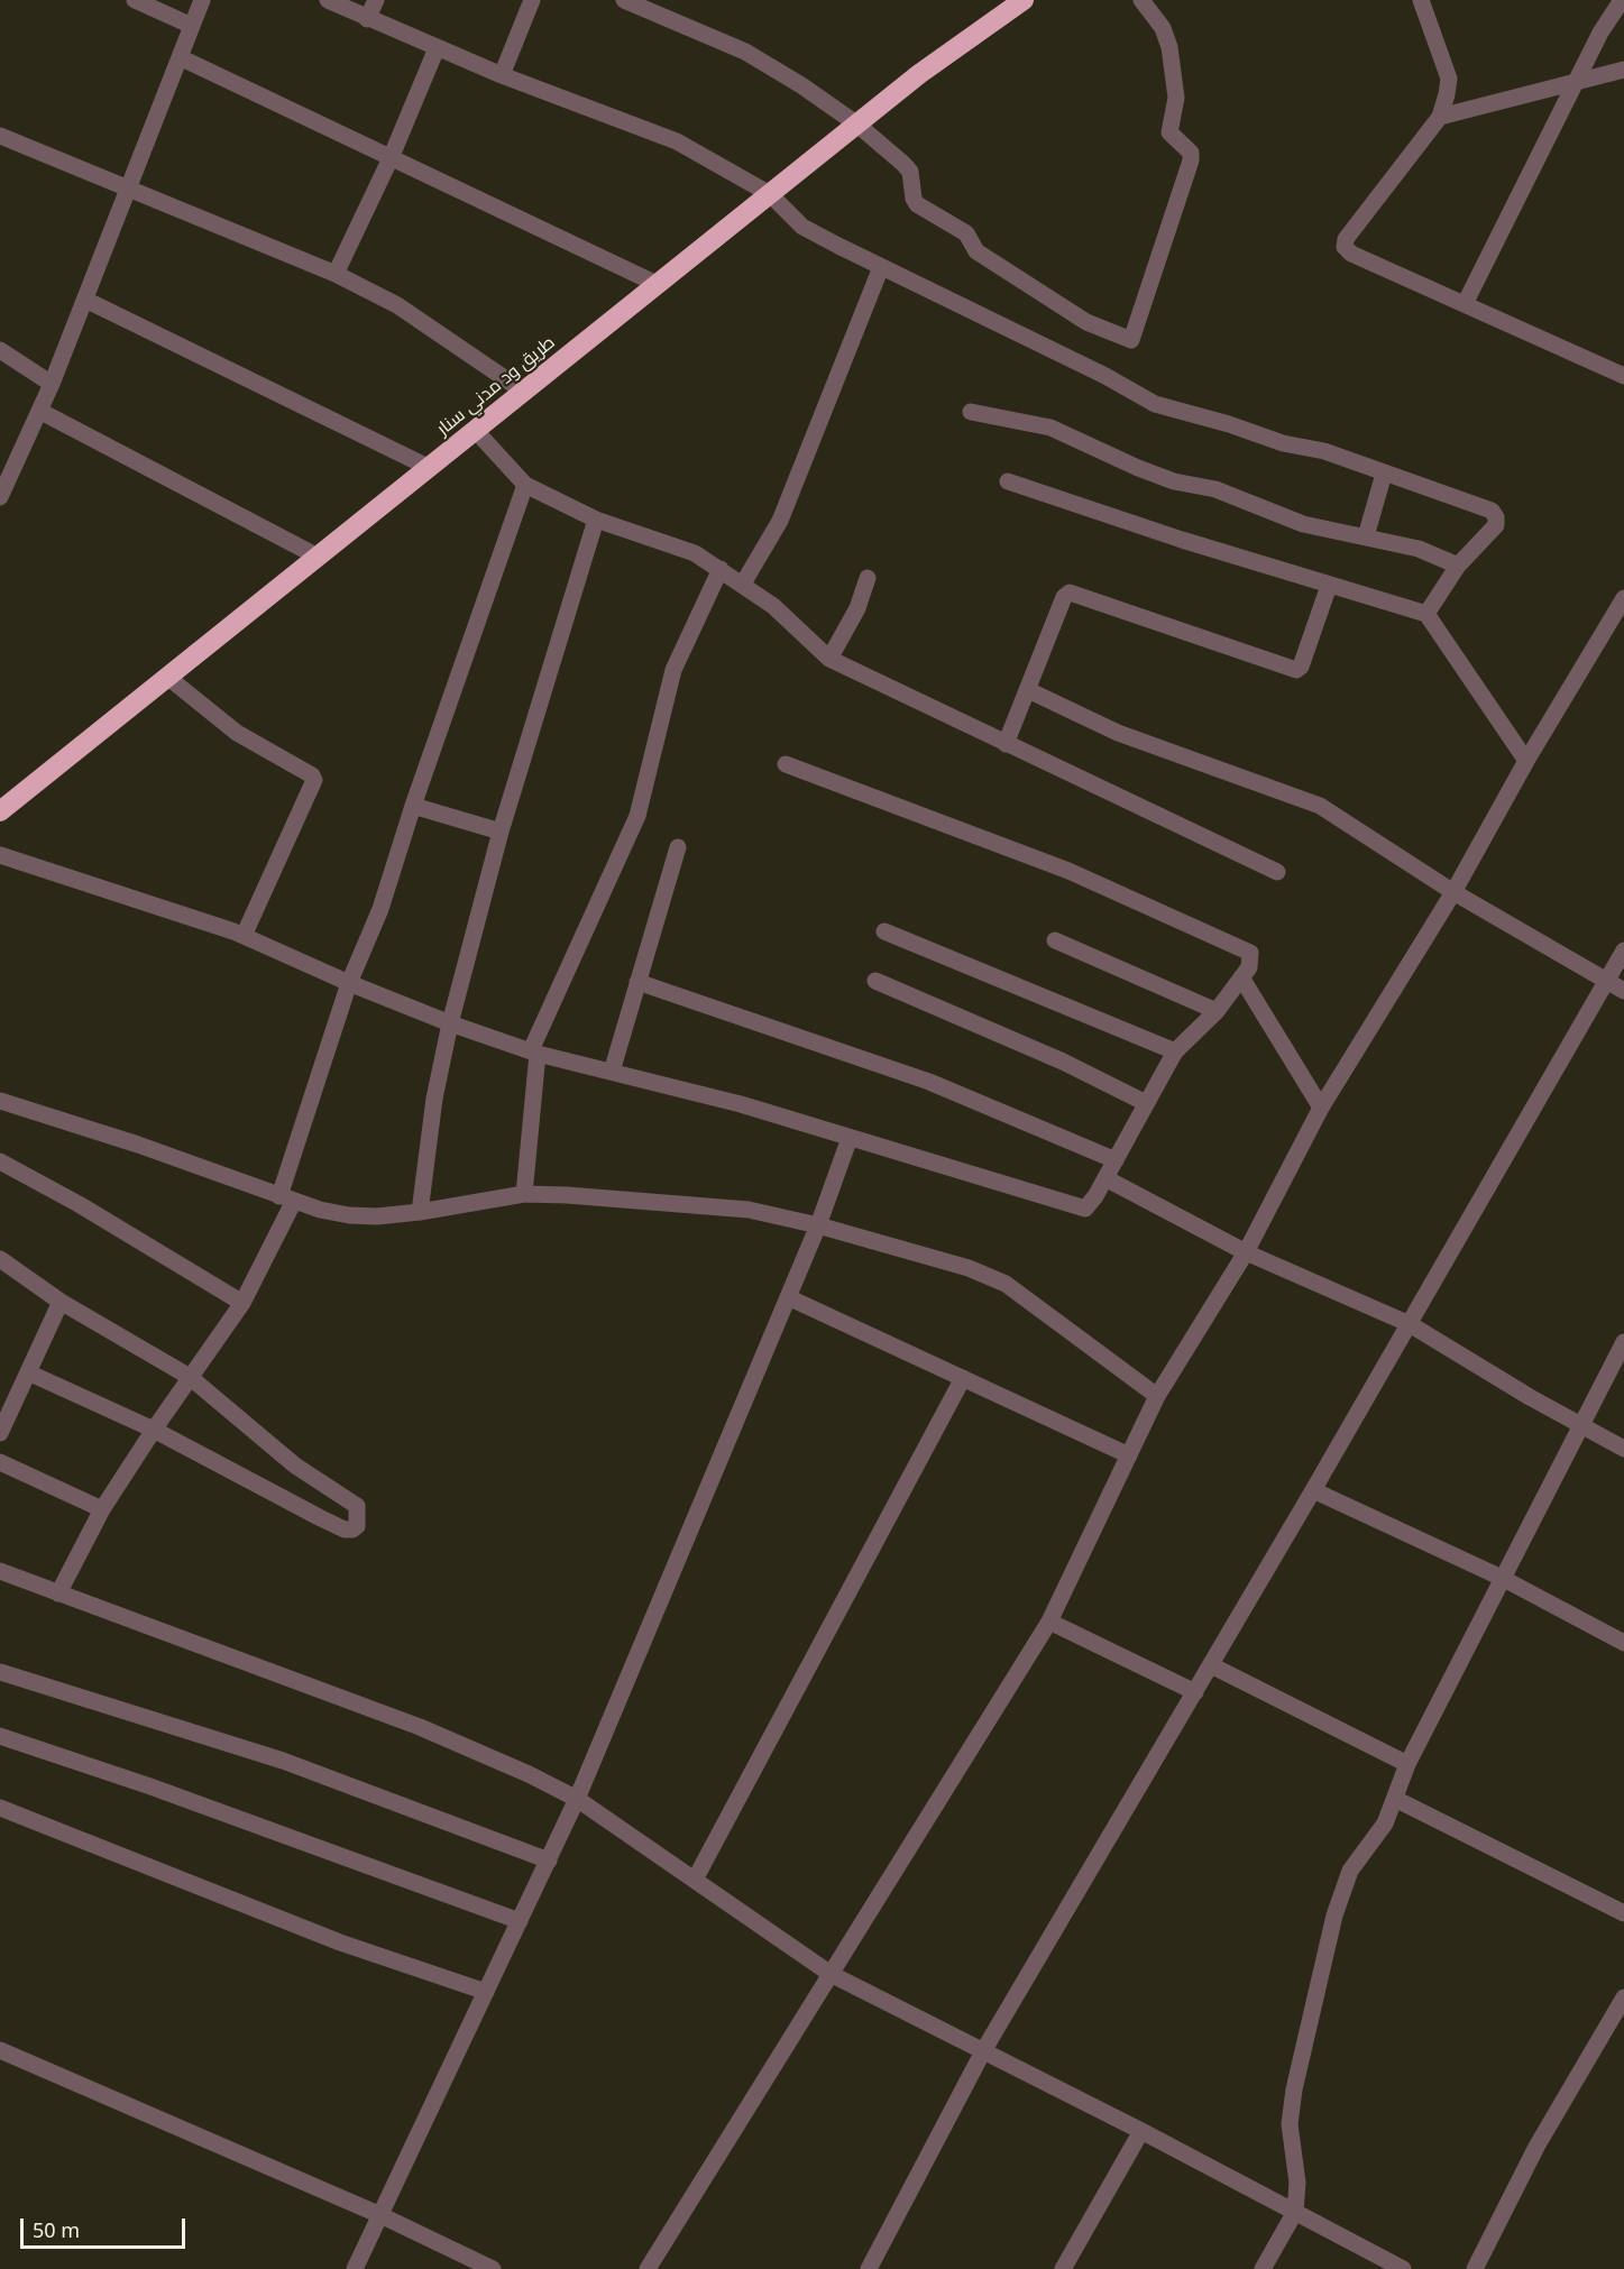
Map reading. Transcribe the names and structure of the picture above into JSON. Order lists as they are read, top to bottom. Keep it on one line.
{"streets":{"highway":["طريق ود مدني سنار"]},"scale_bar":"50 m"}
